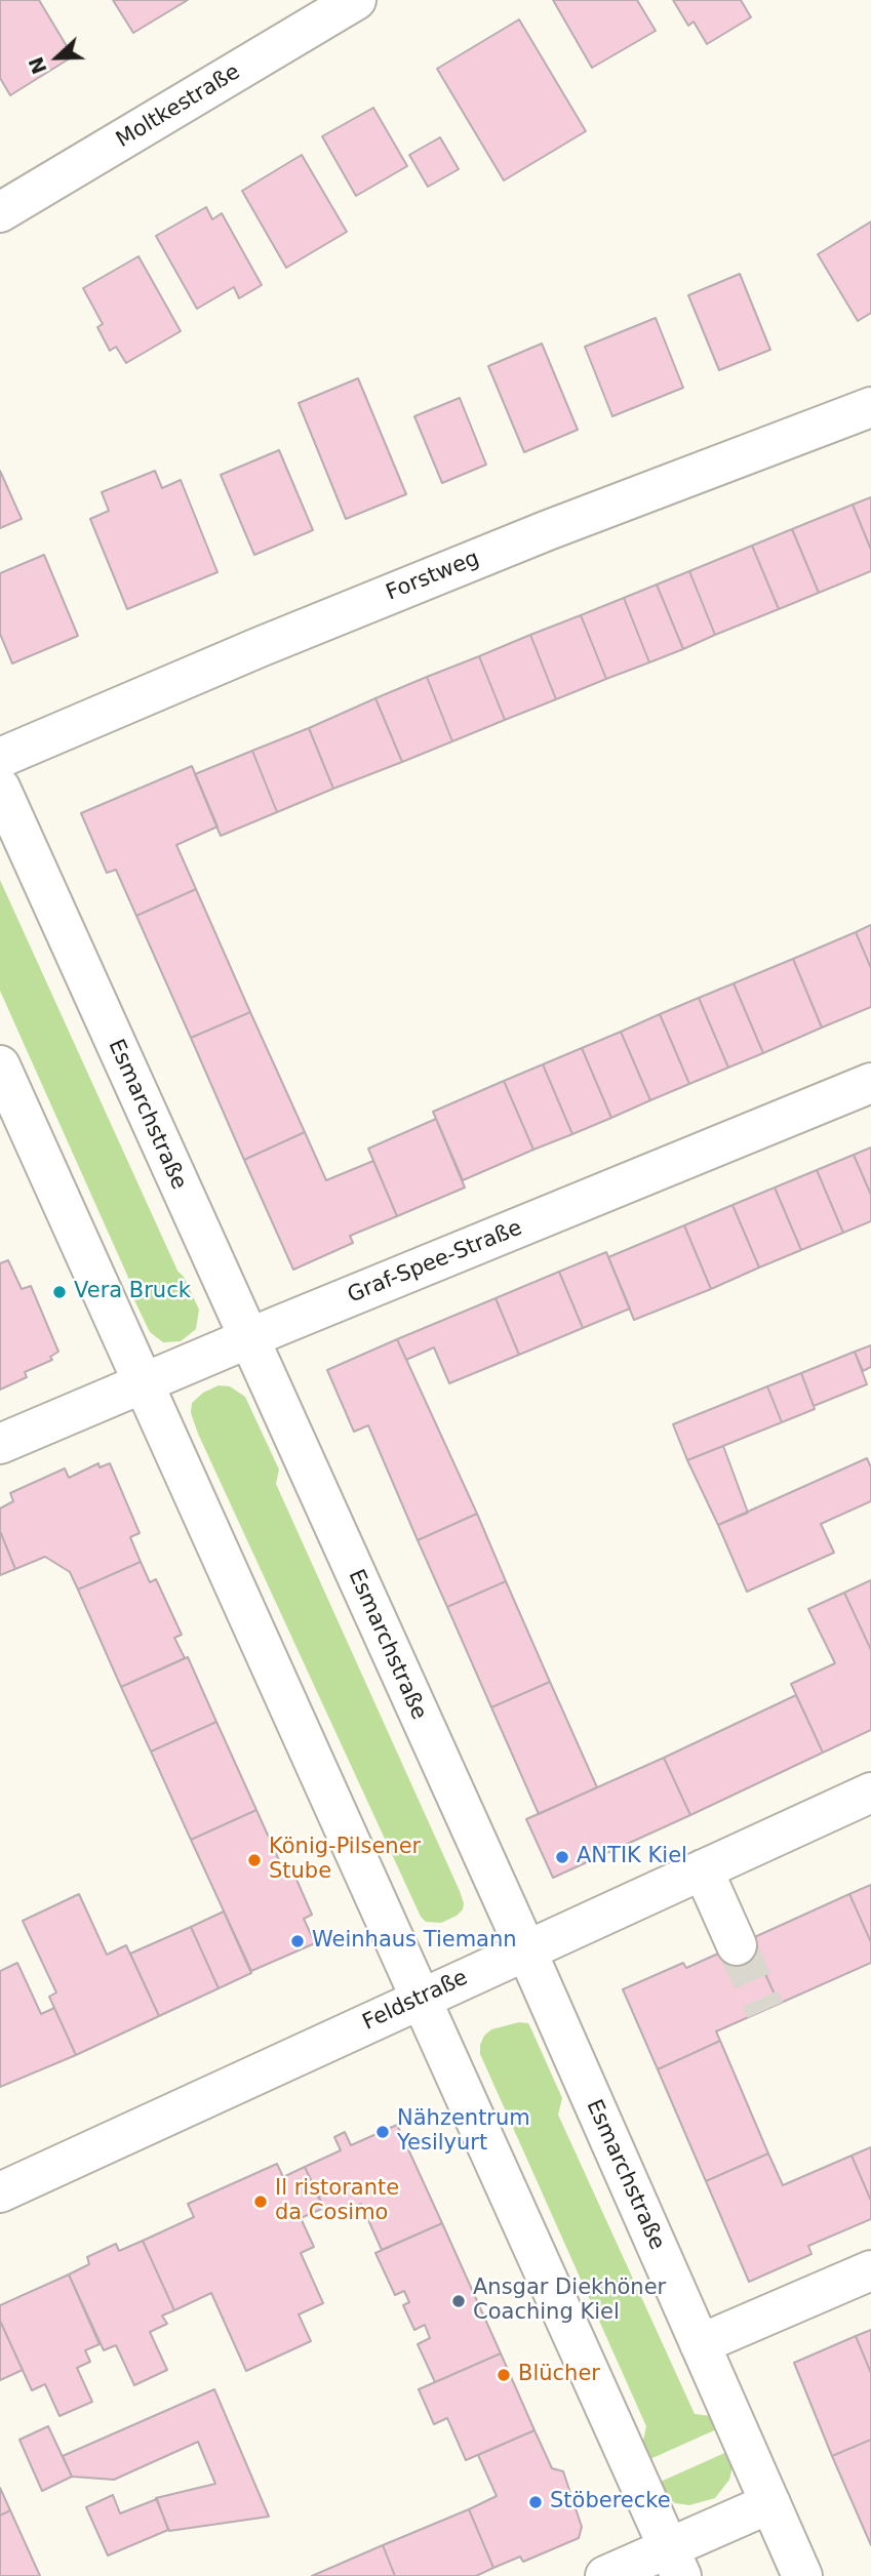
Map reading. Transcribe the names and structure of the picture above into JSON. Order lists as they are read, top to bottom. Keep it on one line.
{"streets":{"street":["Moltkestraße","Forstweg","Esmarchstraße","Graf-Spee-Straße","Feldstraße"]},"crossings":[["Esmarchstraße","Graf-Spee-Straße"],["Esmarchstraße","Feldstraße"]],"places":["Vera Bruck","ANTIK Kiel","König-Pilsener Stube","Weinhaus Tiemann","Nähzentrum Yesilyurt","Il ristorante da Cosimo","Ansgar Diekhöner Coaching Kiel","Blücher","Stöberecke"],"north":"left"}
